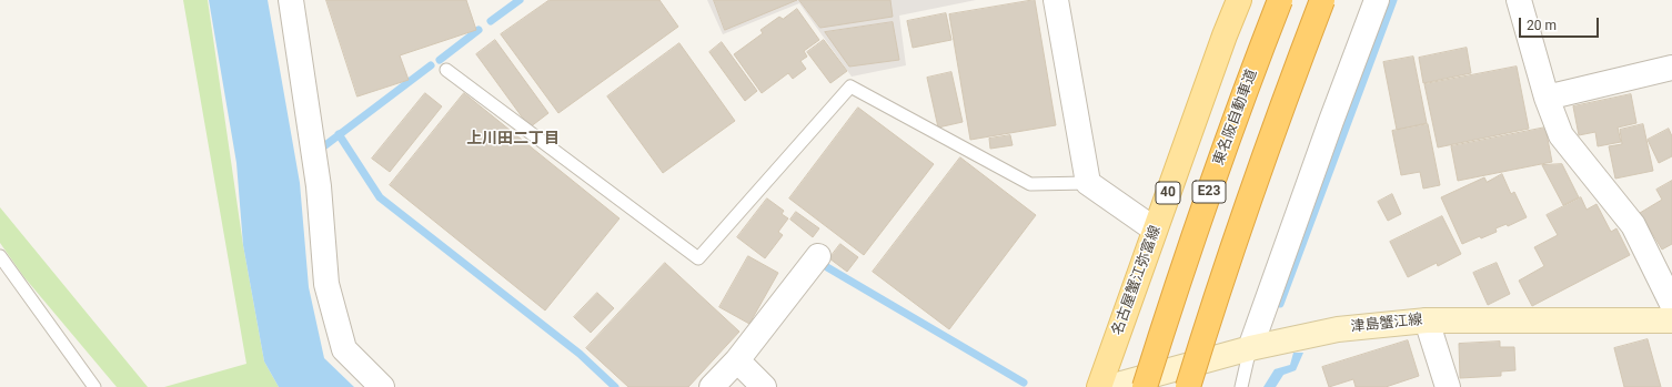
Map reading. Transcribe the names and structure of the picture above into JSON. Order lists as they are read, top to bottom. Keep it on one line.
{"streets":{"highway":["東名阪自動車道","E23"],"main road":["40","名古屋蟹江弥富線","津島蟹江線"]},"districts":["上川田二丁目"],"scale_bar":"20 m"}
